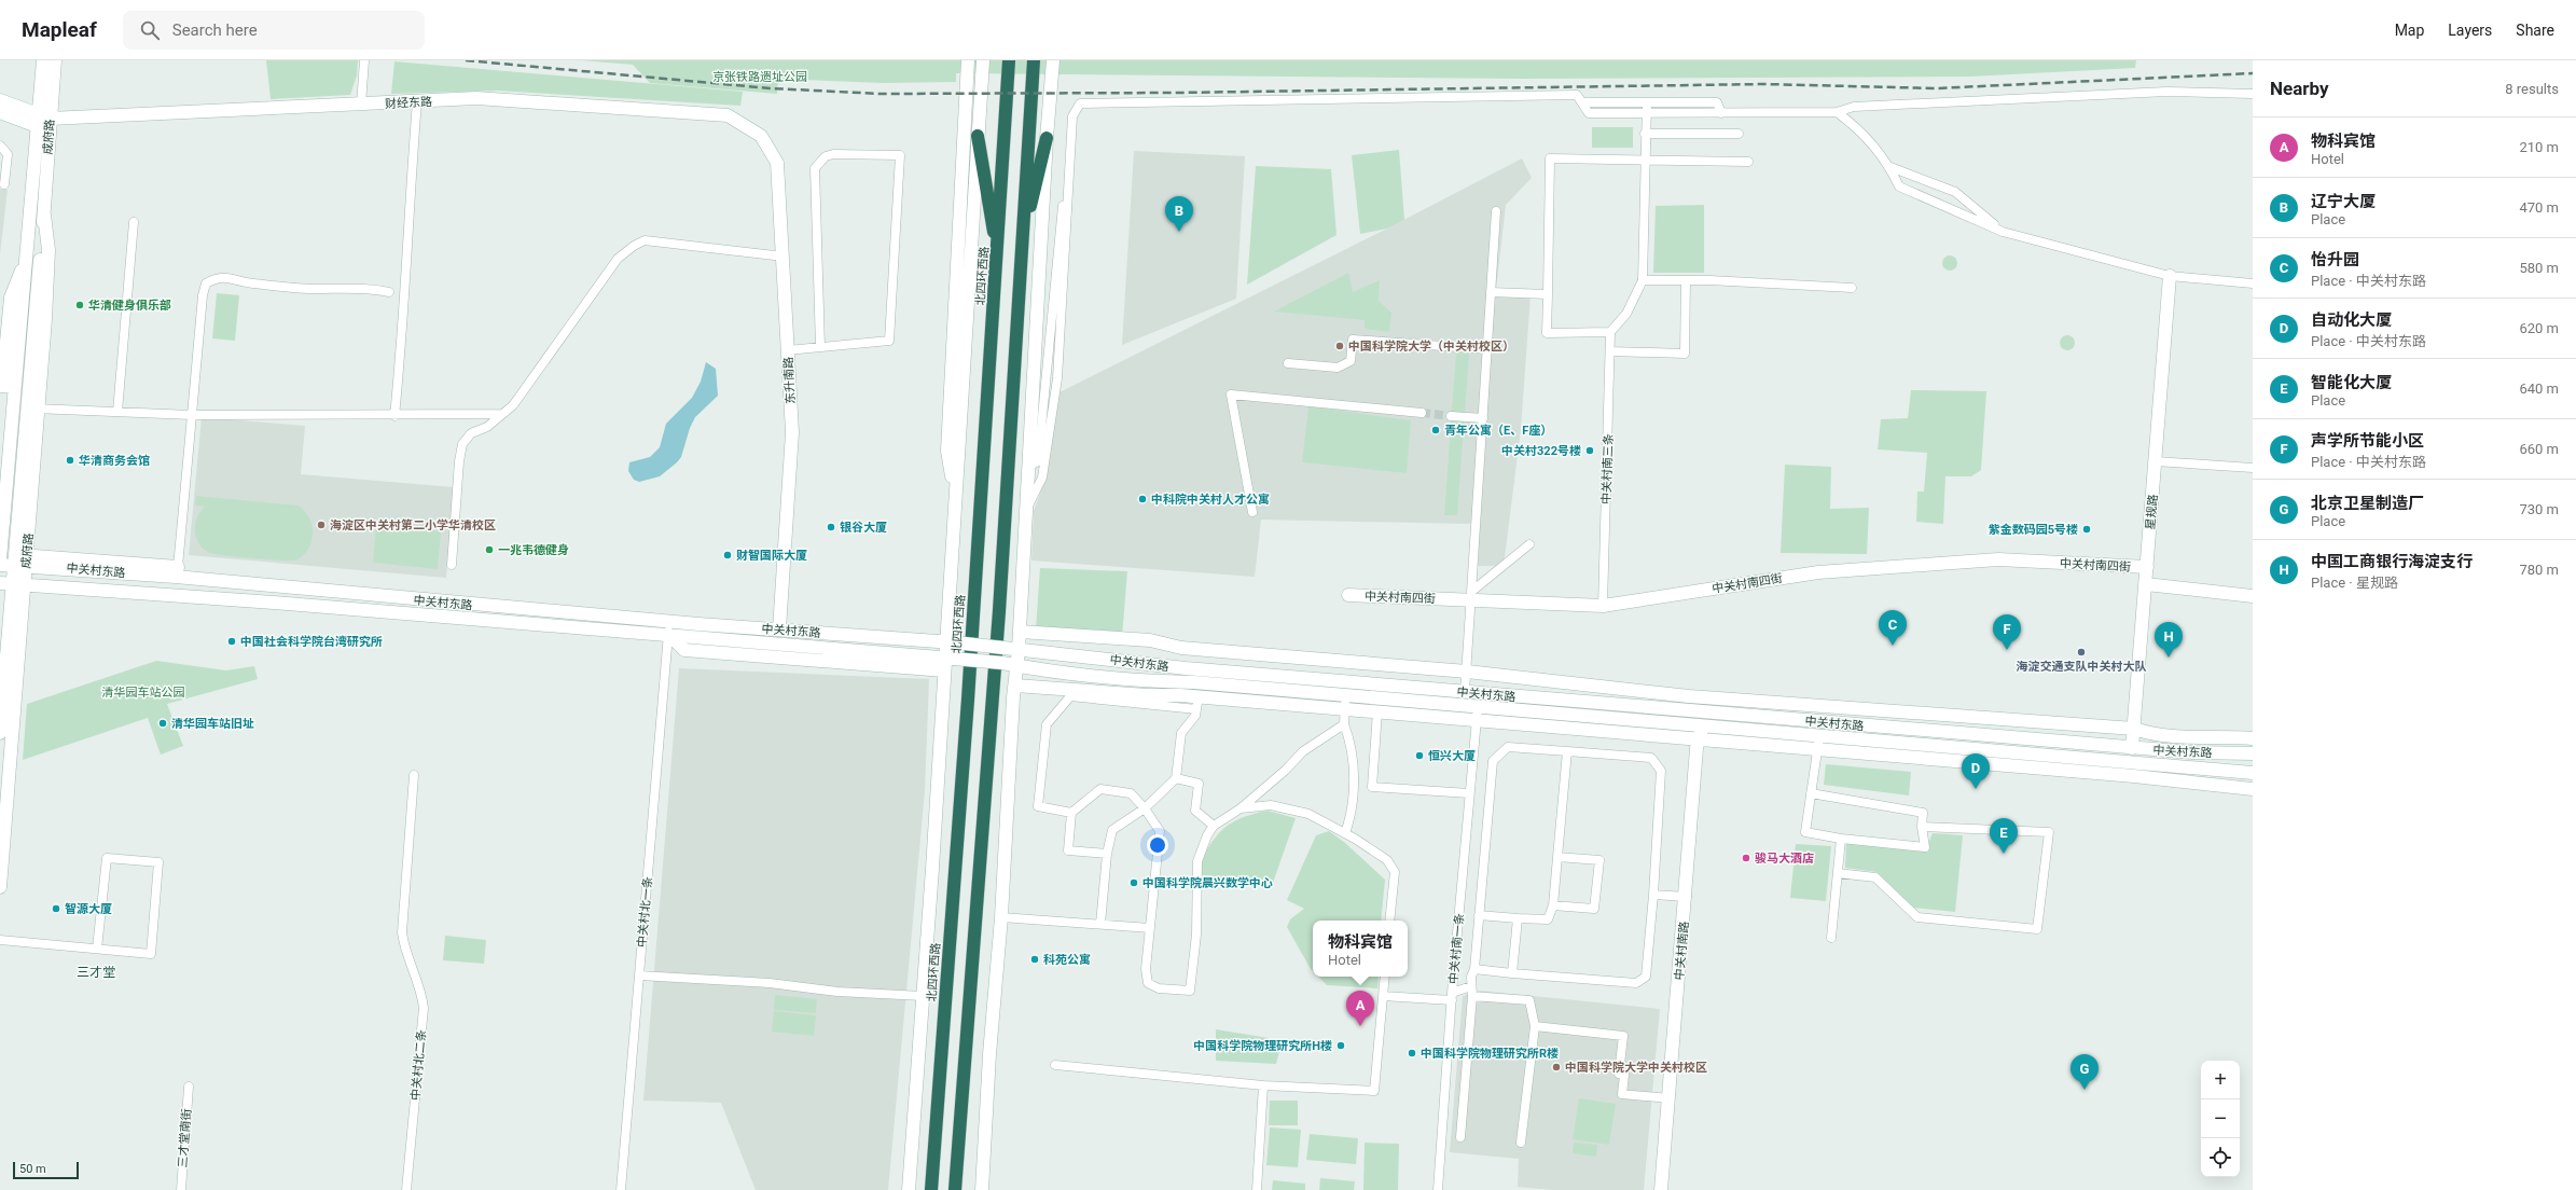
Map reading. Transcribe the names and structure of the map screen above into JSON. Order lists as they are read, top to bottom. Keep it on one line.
{"streets":{"highway":["北四环西路"],"street":["财经东路","成府路","东升南路","中关村南三条","星规路","中关村南四街","中关村东路","中关村北一条","中关村南一条","中关村南路","中关村北二条","三才堂南街"]},"crossings":[["财经东路","成府路"],["财经东路","东升南路"],["成府路","中关村东路"],["北四环西路","中关村东路"],["东升南路","中关村东路"],["中关村南三条","中关村南四街"],["星规路","中关村南四街"],["星规路","中关村东路"],["中关村东路","中关村北一条"],["中关村东路","中关村南一条"],["中关村东路","中关村南路"]],"districts":["三才堂"],"parks":["京张铁路遗址公园","清华园车站公园"],"places":["华清健身俱乐部","中国科学院大学（中关村校区）","青年公寓（E、F座）","中关村322号楼","华清商务会馆","中科院中关村人才公寓","海淀区中关村第二小学华清校区","银谷大厦","紫金数码园5号楼","一兆韦德健身","财智国际大厦","中国社会科学院台湾研究所","海淀交通支队中关村大队","清华园车站旧址","恒兴大厦","骏马大酒店","中国科学院晨兴数学中心","智源大厦","科苑公寓","中国科学院物理研究所H楼","中国科学院物理研究所R楼","中国科学院大学中关村校区"],"scale_bar":"50 m","page":{"header":"Mapleaf","search":"Search here","nav":["Map","Layers","Share"],"heading":["Nearby","8 results"],"list":[{"mark":"A","name":"物科宾馆","note":"Hotel","value":"210 m"},{"mark":"B","name":"辽宁大厦","note":"Place","value":"470 m"},{"mark":"C","name":"怡升园","note":"Place · 中关村东路","value":"580 m"},{"mark":"D","name":"自动化大厦","note":"Place · 中关村东路","value":"620 m"},{"mark":"E","name":"智能化大厦","note":"Place","value":"640 m"},{"mark":"F","name":"声学所节能小区","note":"Place · 中关村东路","value":"660 m"},{"mark":"G","name":"北京卫星制造厂","note":"Place","value":"730 m"},{"mark":"H","name":"中国工商银行海淀支行","note":"Place · 星规路","value":"780 m"}],"pins":["B","C","F","H","D","E","A","G"],"popup":["物科宾馆","Hotel"],"map_buttons":["+","−"],"scale":"50 m"}}
